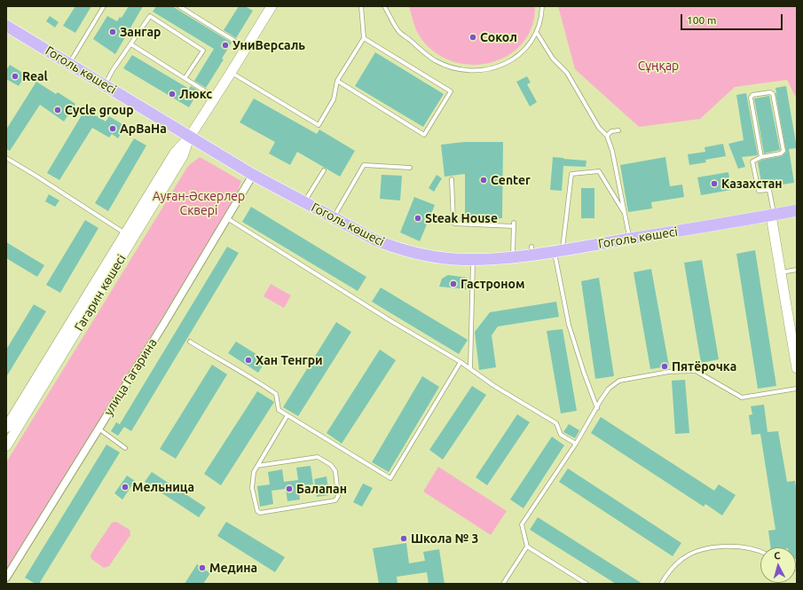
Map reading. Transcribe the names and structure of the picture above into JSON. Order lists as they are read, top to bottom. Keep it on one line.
{"streets":{"main road":["Гоголь көшесі"],"street":["Гагарин көшесі","улица Гагарина"]},"crossings":[["Гоголь көшесі","Гагарин көшесі"],["Гоголь көшесі","улица Гагарина"]],"parks":["Сұңқар","Ауған-Әскерлер Сквері"],"places":["Зангар","Сокол","УниВерсаль","Real","Люкс","Cycle group","АрВаНа","Center","Казахстан","Steak House","Гастроном","Хан Тенгри","Пятёрочка","Мельница","Балапан","Школа № 3","Медина"],"scale_bar":"100 m","north":"top"}
